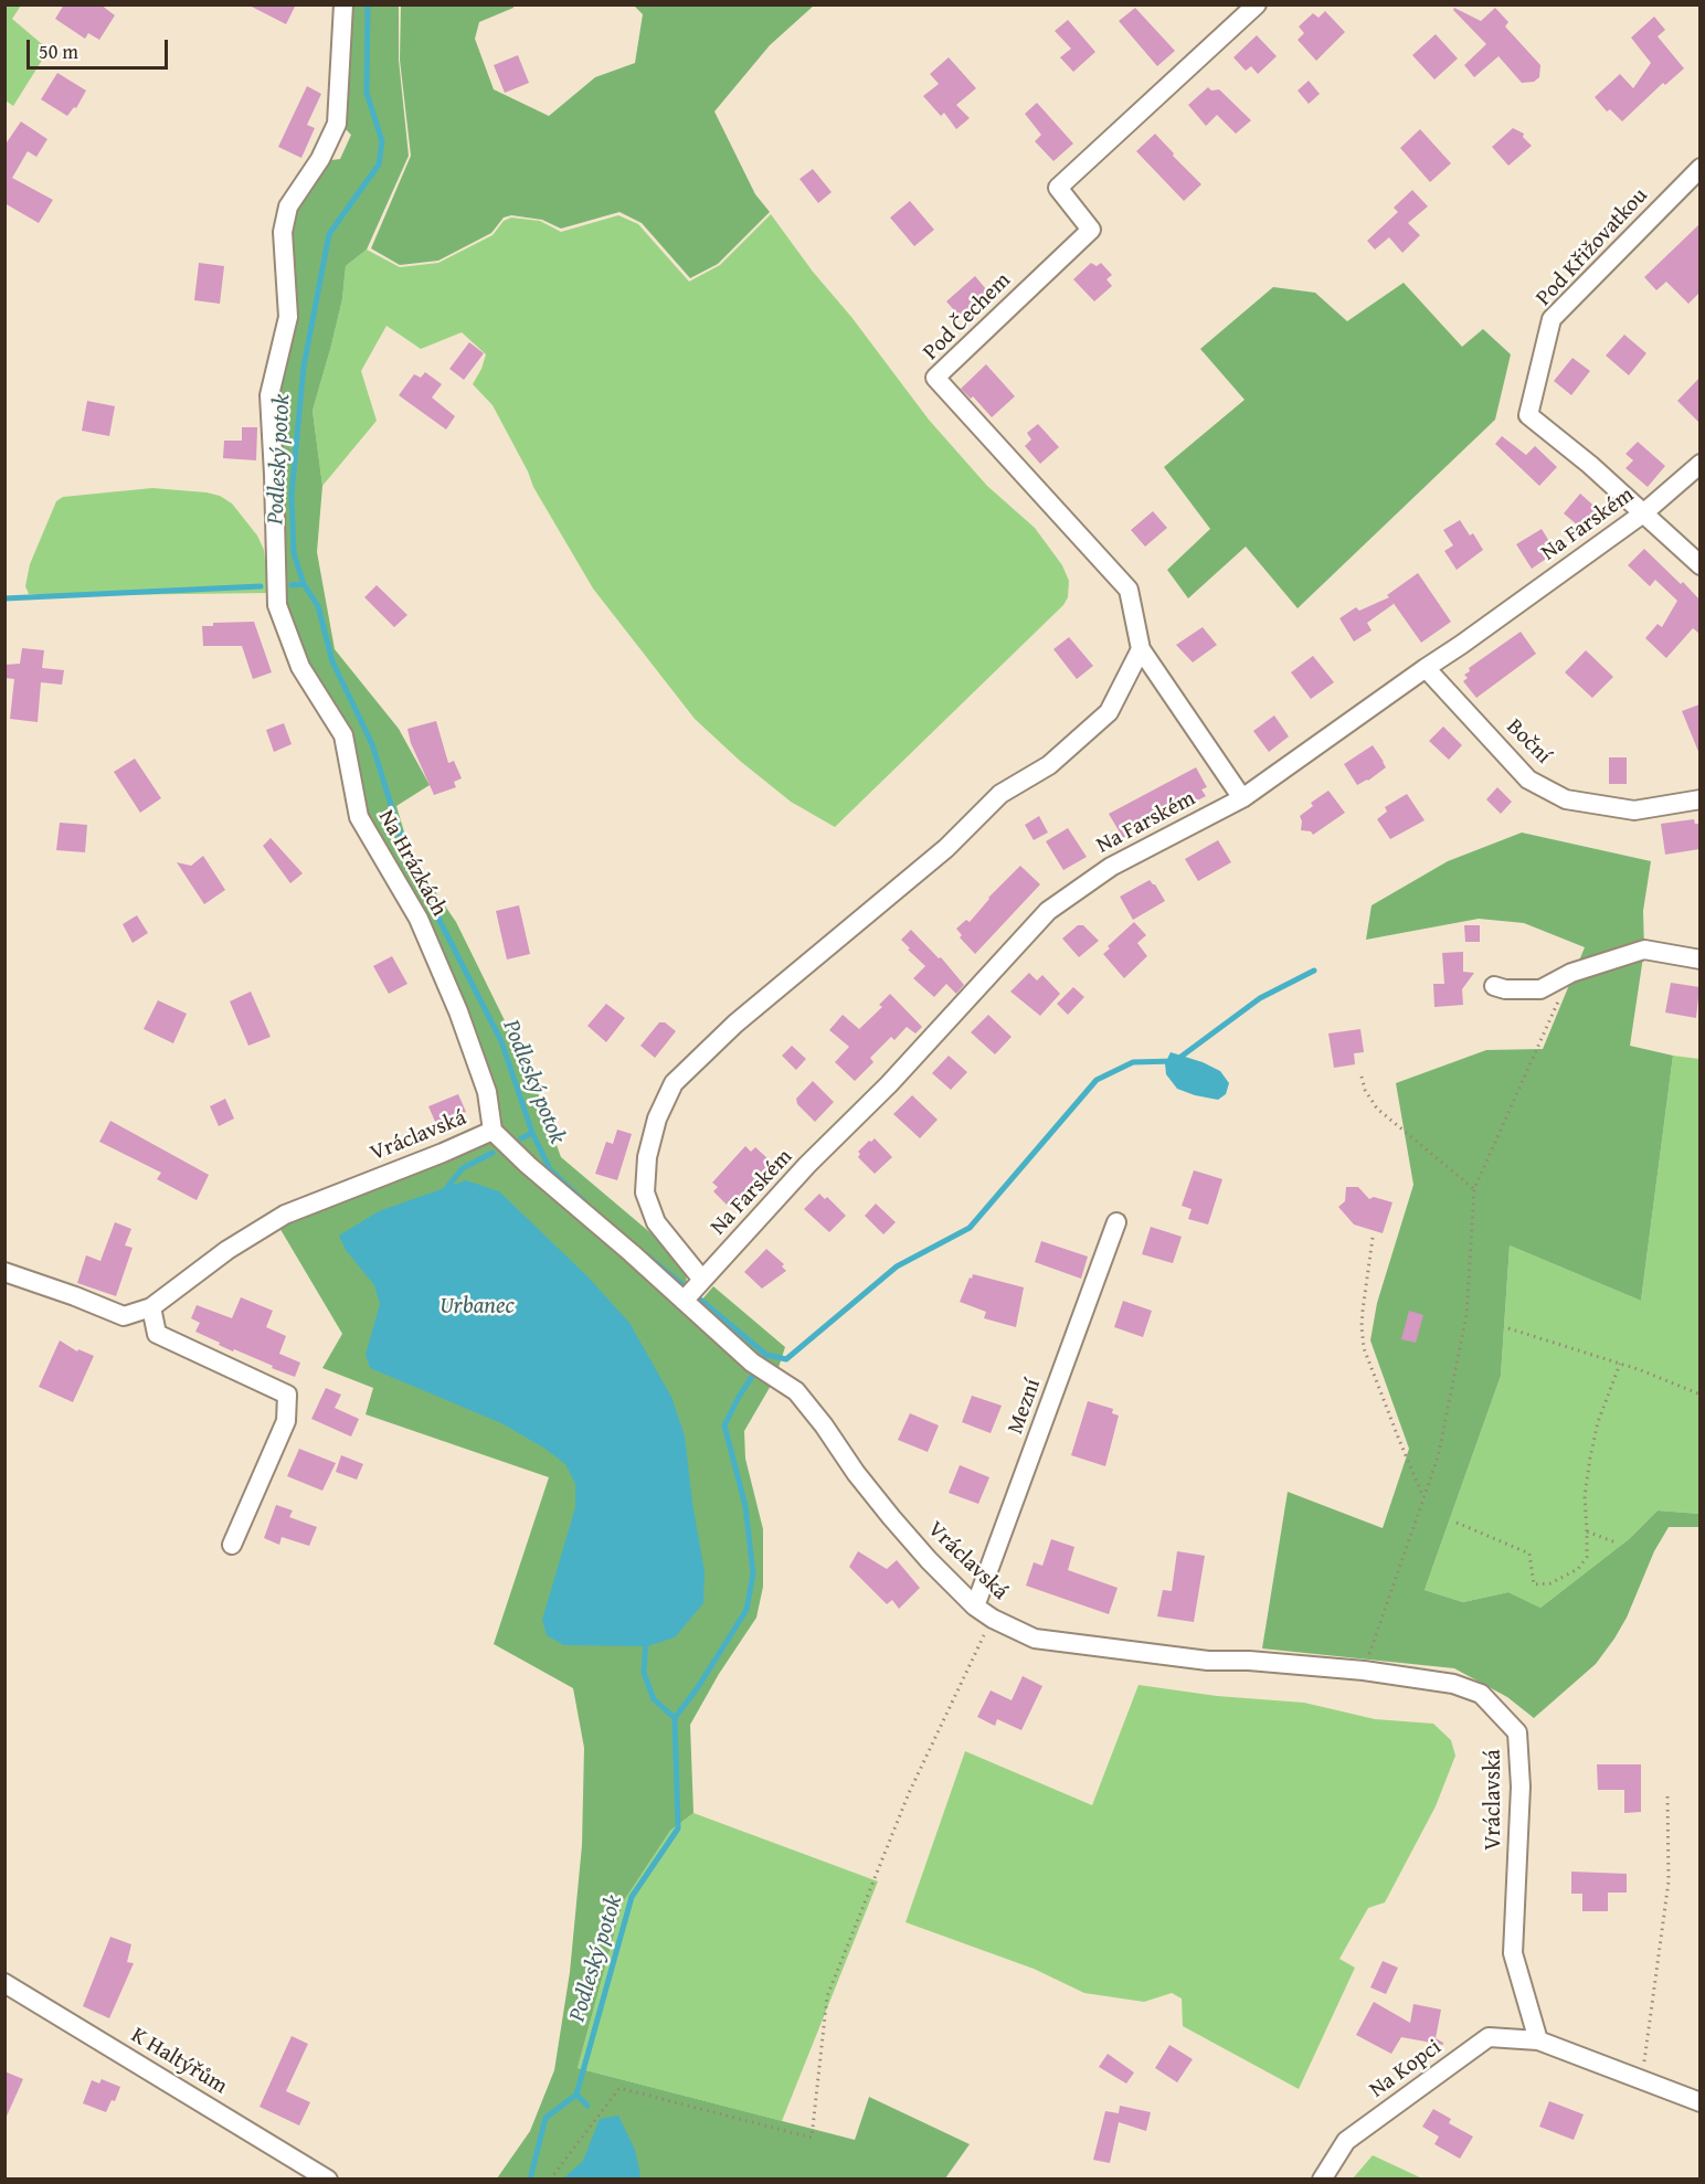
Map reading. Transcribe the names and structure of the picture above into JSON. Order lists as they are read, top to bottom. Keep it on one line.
{"streets":{"street":["Pod Křižovatkou","Pod Čechem","Na Farském","Boční","Na Hrázkách","Vráclavská","Mezní","K Haltýřům","Na Kopci"]},"crossings":[["Pod Křižovatkou","Na Farském"],["Pod Čechem","Na Farském"],["Na Farském","Boční"],["Na Farském","Vráclavská"],["Na Hrázkách","Vráclavská"],["Vráclavská","Mezní"],["Vráclavská","Na Kopci"]],"water":["Podleský potok","Urbanec"],"scale_bar":"50 m"}
